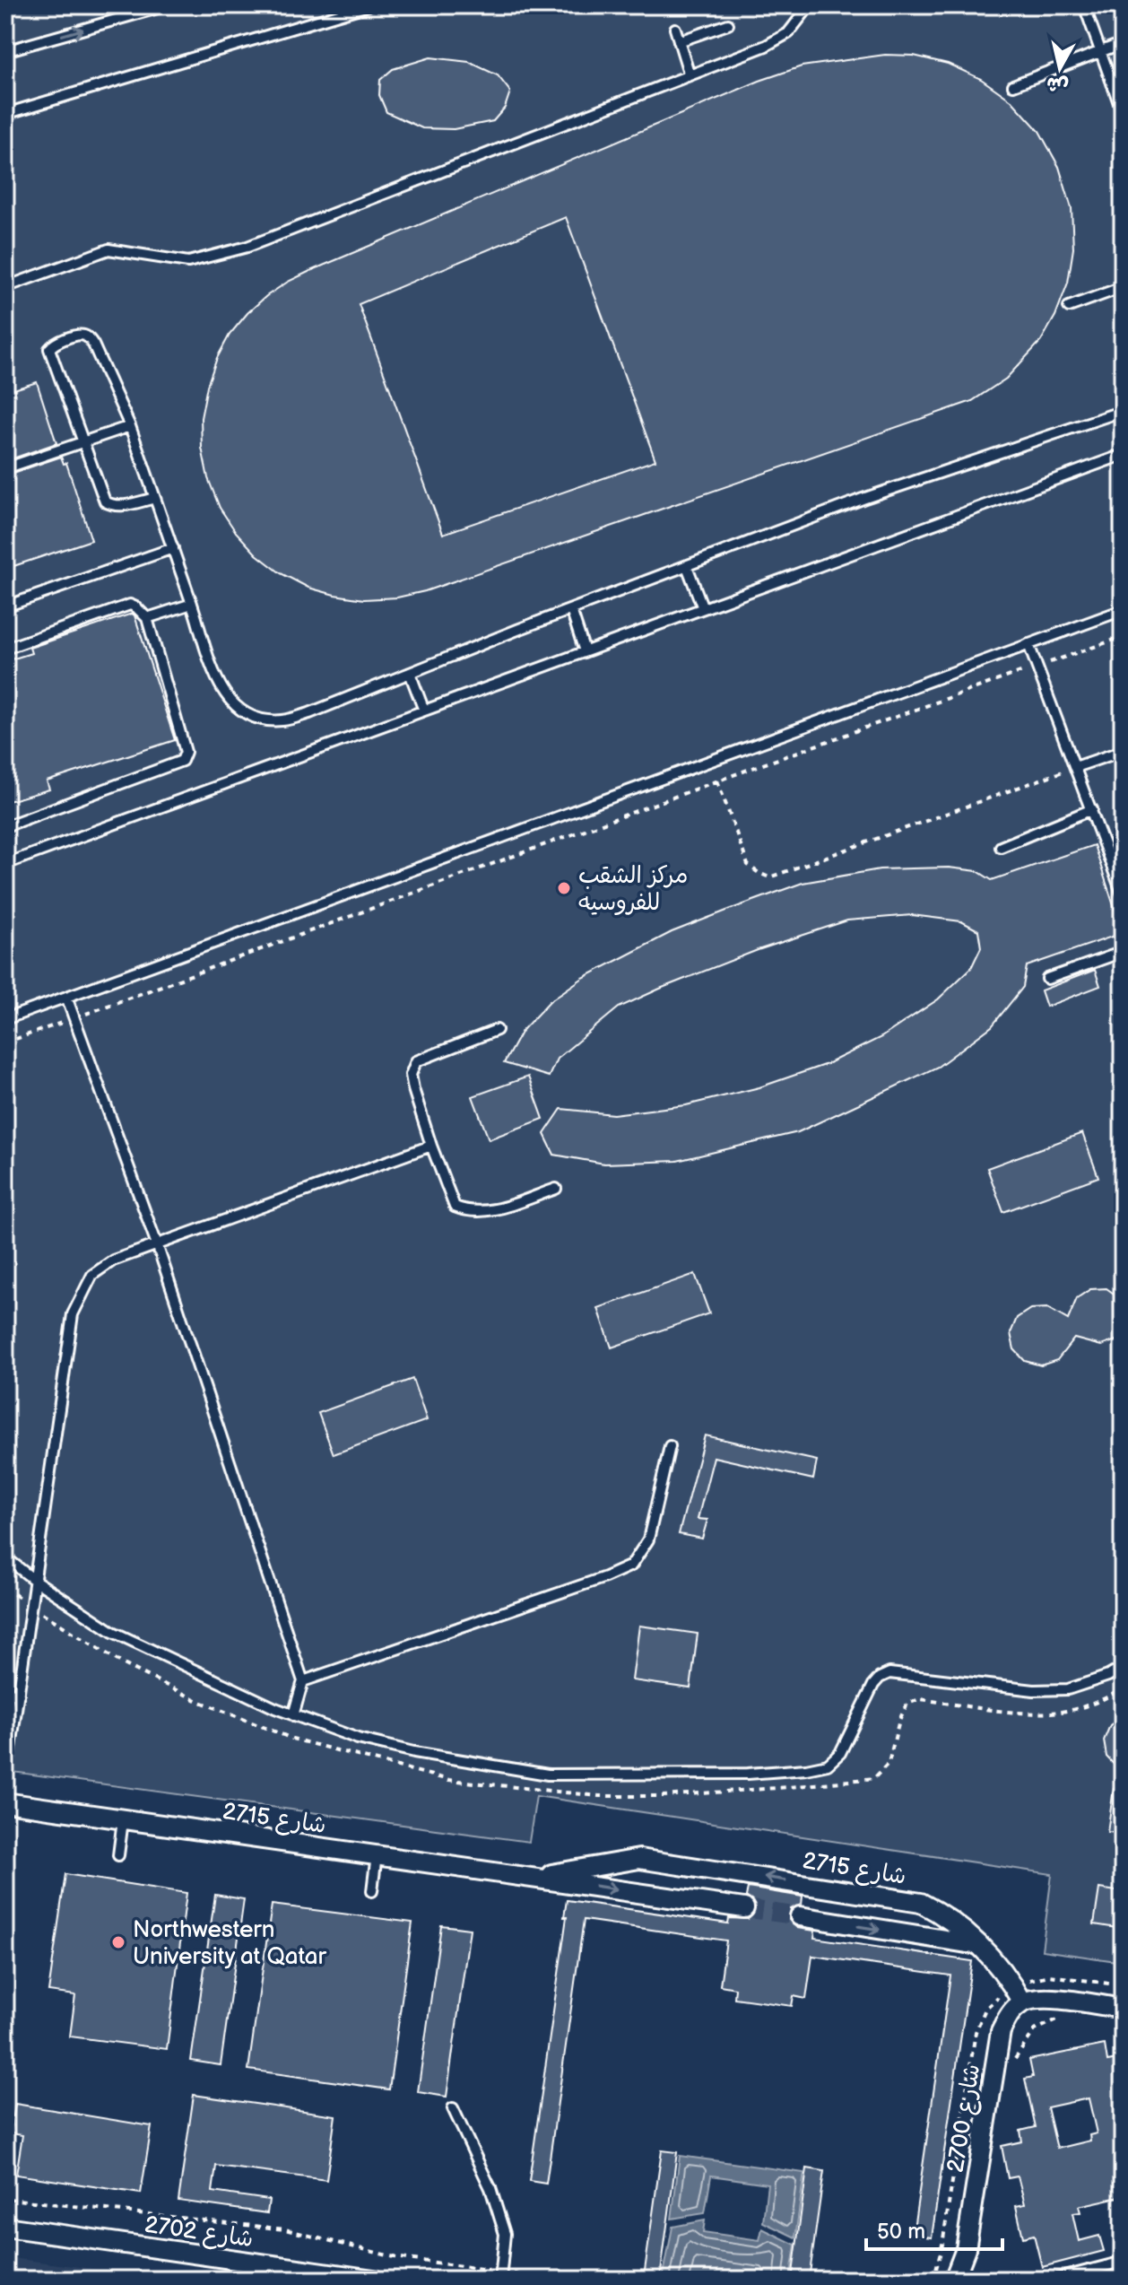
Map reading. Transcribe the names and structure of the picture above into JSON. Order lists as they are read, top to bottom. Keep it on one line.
{"streets":{"street":["شارع 2715","شارع 2700","شارع 2702"]},"crossings":[["شارع 2715","شارع 2700"]],"places":["مركز الشقب للفروسيه","Northwestern University at Qatar"],"scale_bar":"50 m","north":"bottom"}
